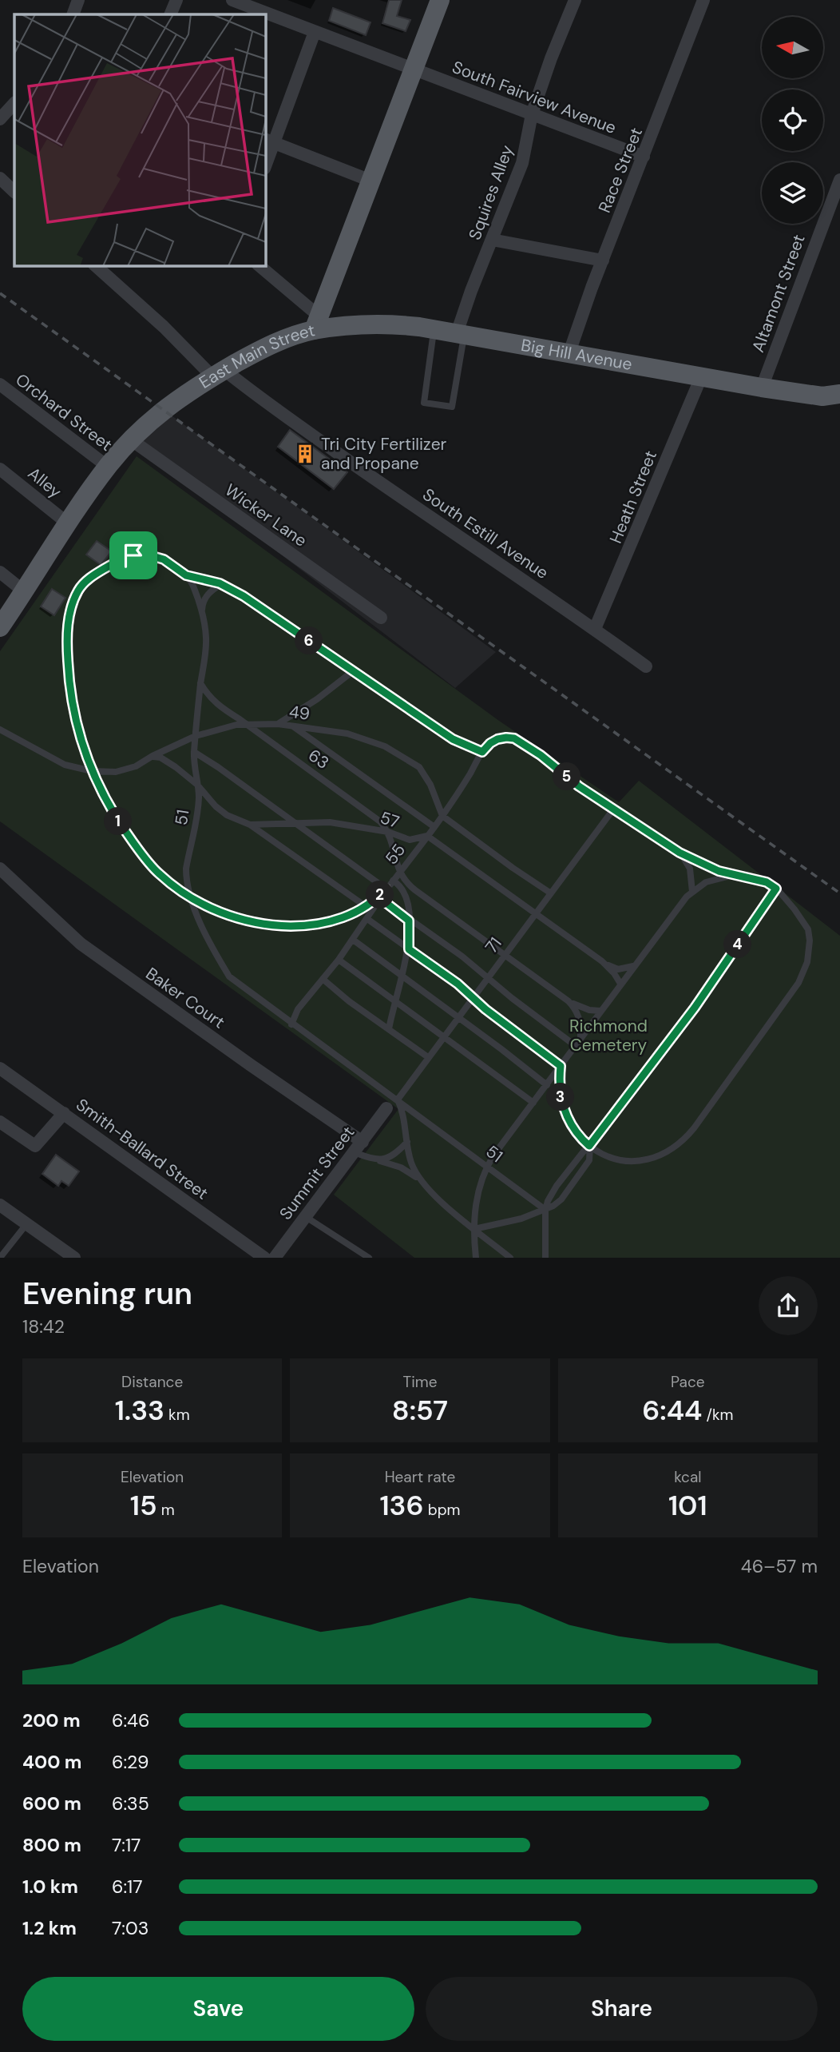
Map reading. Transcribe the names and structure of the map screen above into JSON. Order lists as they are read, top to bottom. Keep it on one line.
{"streets":{"main road":["Big Hill Avenue","East Main Street"],"street":["South Fairview Avenue","Race Street","Squires Alley","Altamont Street","Orchard Street","Alley","Heath Street","Wicker Lane","South Estill Avenue","Baker Court","Smith-Ballard Street","Summit Street"],"lane":["49","63","51","57","55","71"]},"crossings":[["South Fairview Avenue","Race Street"],["South Fairview Avenue","Squires Alley"],["South Fairview Avenue","East Main Street"],["Race Street","Big Hill Avenue"],["Squires Alley","Big Hill Avenue"],["Altamont Street","Big Hill Avenue"],["Big Hill Avenue","East Main Street"],["Big Hill Avenue","Heath Street"],["East Main Street","Orchard Street"],["East Main Street","Alley"],["East Main Street","Wicker Lane"],["East Main Street","South Estill Avenue"],["Heath Street","South Estill Avenue"],["49","63"],["49","51"],["49","57"],["49","55"],["63","51"],["63","57"],["63","55"],["51","57"],["51","55"],["51","71"],["57","55"],["55","71"],["Baker Court","Summit Street"]],"parks":["Richmond Cemetery"],"places":{"building":["Tri City Fertilizer and Propane"]},"north":"left","page":{"pins":["6","5","1","2","4","3"],"heading":["Evening run","18:42"],"stats":[["Distance","1.33 km"],["Time","8:57"],["Pace","6:44 /km"],["Elevation","15 m"],["Heart rate","136 bpm"],["kcal","101"]],"chart":["Elevation","46–57 m"],"list":[{"name":"200 m","note":"6:46"},{"name":"400 m","note":"6:29"},{"name":"600 m","note":"6:35"},{"name":"800 m","note":"7:17"},{"name":"1.0 km","note":"6:17"},{"name":"1.2 km","note":"7:03"}],"buttons":["Save","Share"]}}
